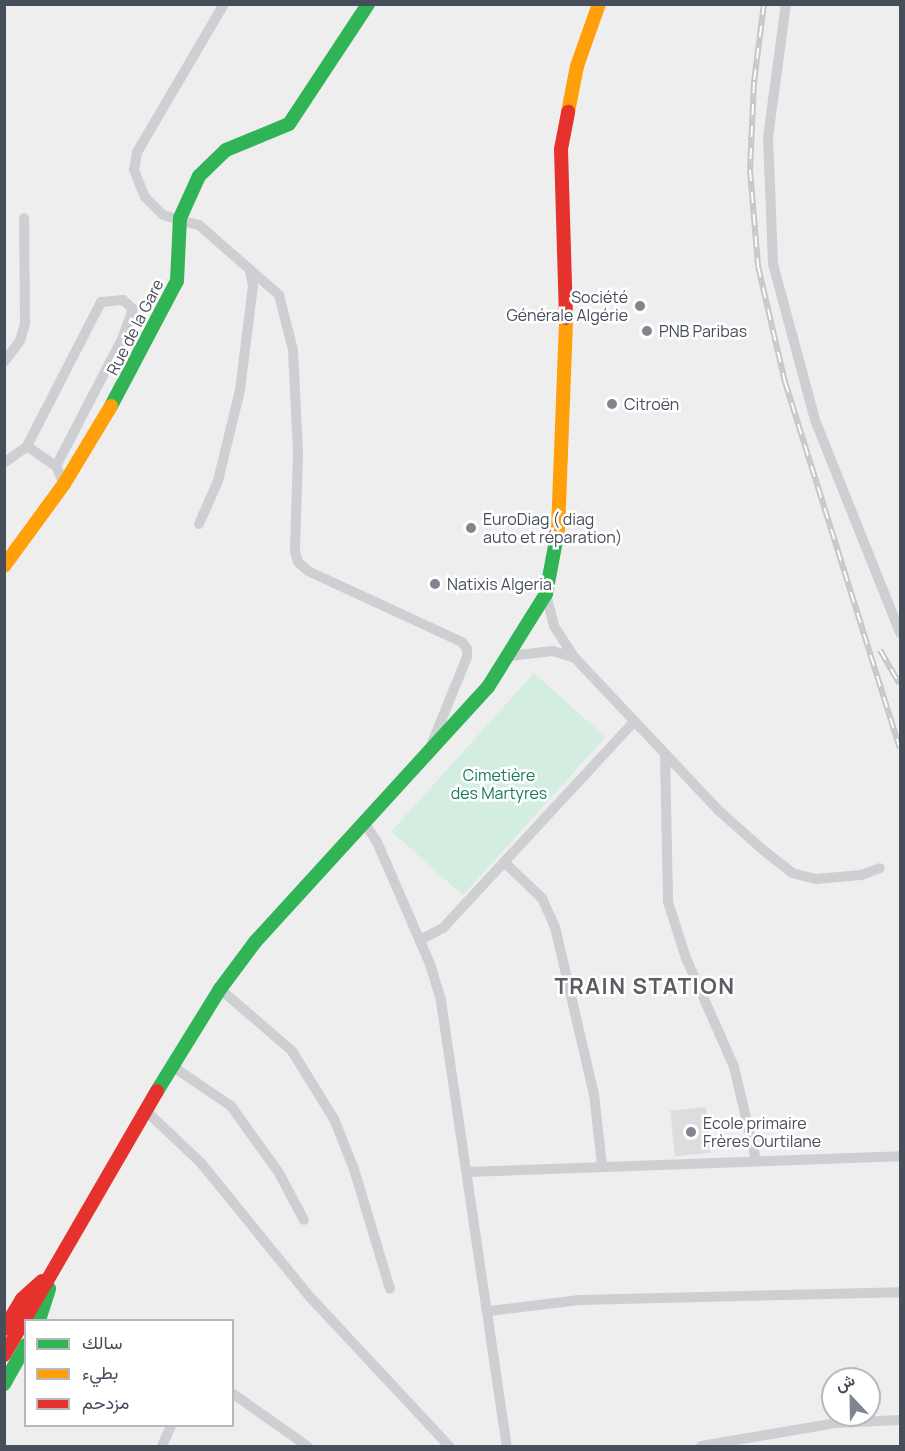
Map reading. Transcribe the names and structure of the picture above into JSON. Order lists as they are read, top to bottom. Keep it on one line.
{"streets":{"main road":["Rue de la Gare"]},"districts":["TRAIN STATION"],"parks":["Cimetière des Martyres"],"places":["Société Générale Algérie","PNB Paribas","Citroën","EuroDiag ( diag auto et réparation)","Natixis Algeria","Ecole primaire Frères Ourtilane"],"legend":["سالك","بطيء","مزدحم"],"north":"top"}
